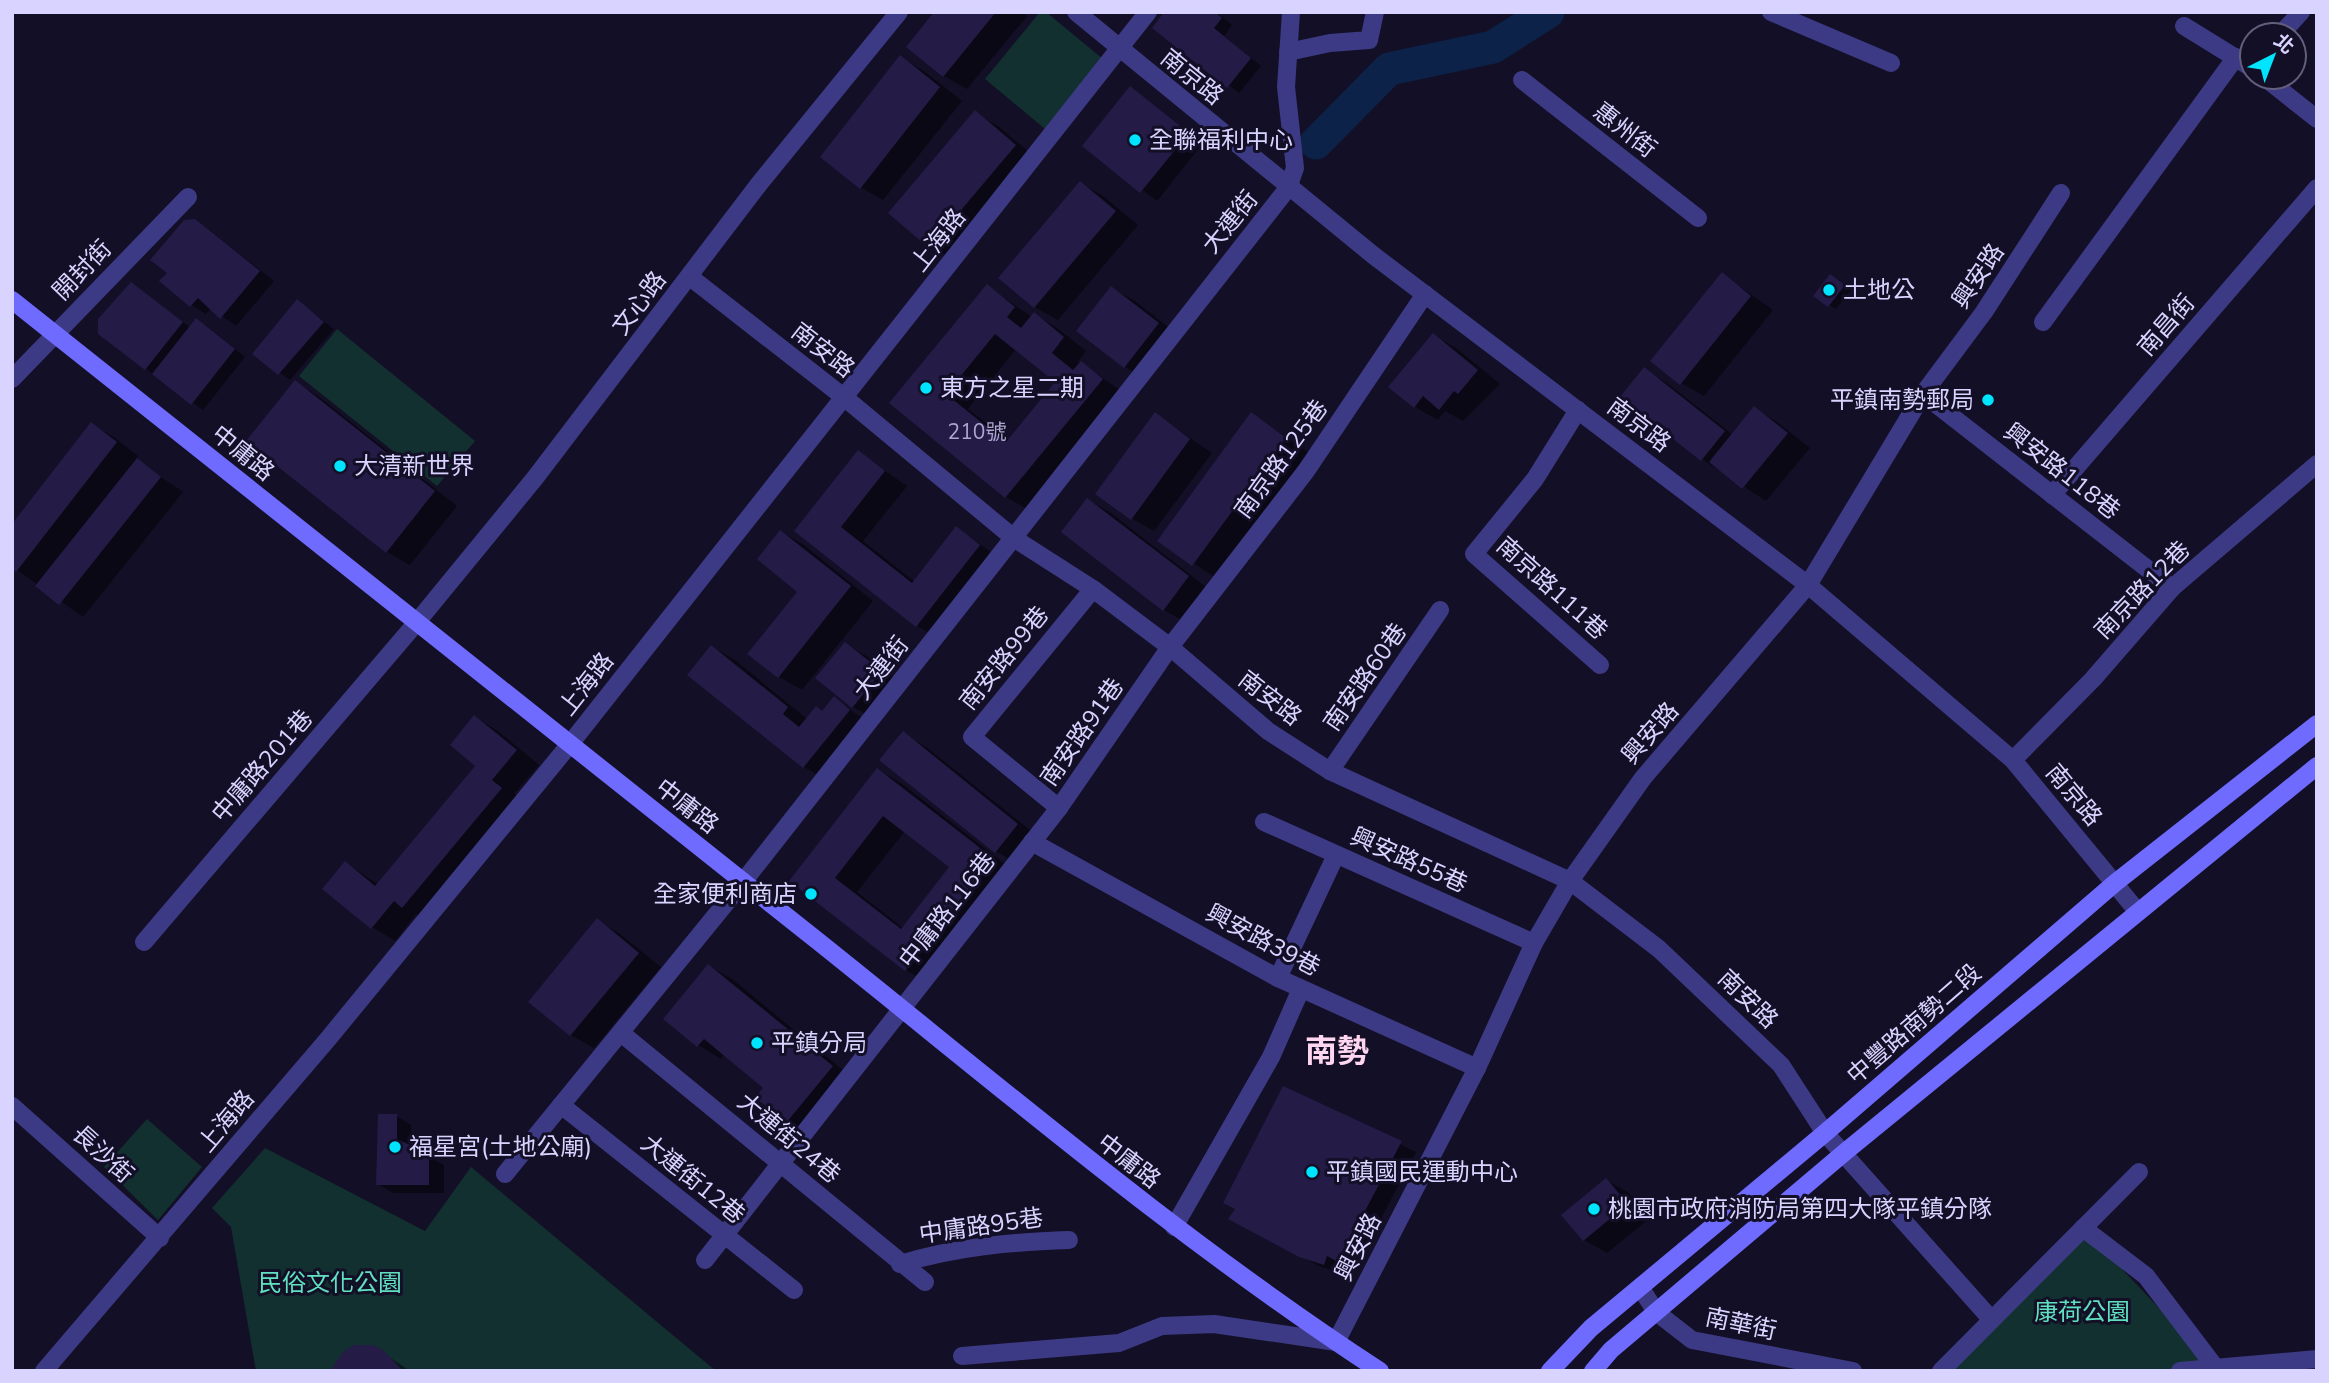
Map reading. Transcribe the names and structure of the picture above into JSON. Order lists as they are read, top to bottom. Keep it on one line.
{"streets":{"main road":["中庸路","中豐路南勢二段"],"street":["南京路","惠州街","大連街","上海路","開封街","興安路","文心路","南昌街","南安路","南京路125巷","興安路118巷","南京路111巷","南京路12巷","南安路99巷","南安路60巷","南安路91巷","中庸路201巷","興安路55巷","中庸路116巷","興安路39巷","大連街24巷","長沙街","大連街12巷","中庸路95巷","南華街"]},"crossings":[["南京路","大連街"],["南京路","上海路"],["南京路","興安路"],["南京路","南京路125巷"],["南京路","南京路111巷"],["南京路","南京路12巷"],["南京路","中豐路南勢二段"],["大連街","南安路"],["大連街","中庸路"],["大連街","大連街24巷"],["大連街","大連街12巷"],["上海路","南安路"],["上海路","中庸路"],["上海路","長沙街"],["開封街","中庸路"],["興安路","南安路"],["興安路","中庸路"],["興安路","興安路118巷"],["興安路","興安路55巷"],["興安路","興安路39巷"],["文心路","南安路"],["文心路","中庸路"],["文心路","中庸路201巷"],["南昌街","興安路118巷"],["南安路","南京路125巷"],["南安路","南安路99巷"],["南安路","南安路60巷"],["南安路","南安路91巷"],["南安路","中豐路南勢二段"],["中庸路","中庸路201巷"],["中庸路","中庸路116巷"],["南京路125巷","南安路91巷"],["興安路118巷","南京路12巷"],["南安路99巷","南安路91巷"],["南安路91巷","中庸路116巷"],["南安路91巷","興安路39巷"],["中庸路116巷","興安路39巷"],["中庸路116巷","大連街24巷"],["中庸路116巷","大連街12巷"],["中豐路南勢二段","南華街"],["大連街24巷","中庸路95巷"]],"districts":["南勢"],"parks":["民俗文化公園","康荷公園"],"places":["全聯福利中心","土地公","東方之星二期","平鎮南勢郵局","大清新世界","全家便利商店","平鎮分局","福星宮(土地公廟)","平鎮國民運動中心","桃園市政府消防局第四大隊平鎮分隊"],"house_numbers":["210號"],"north":"top right"}
